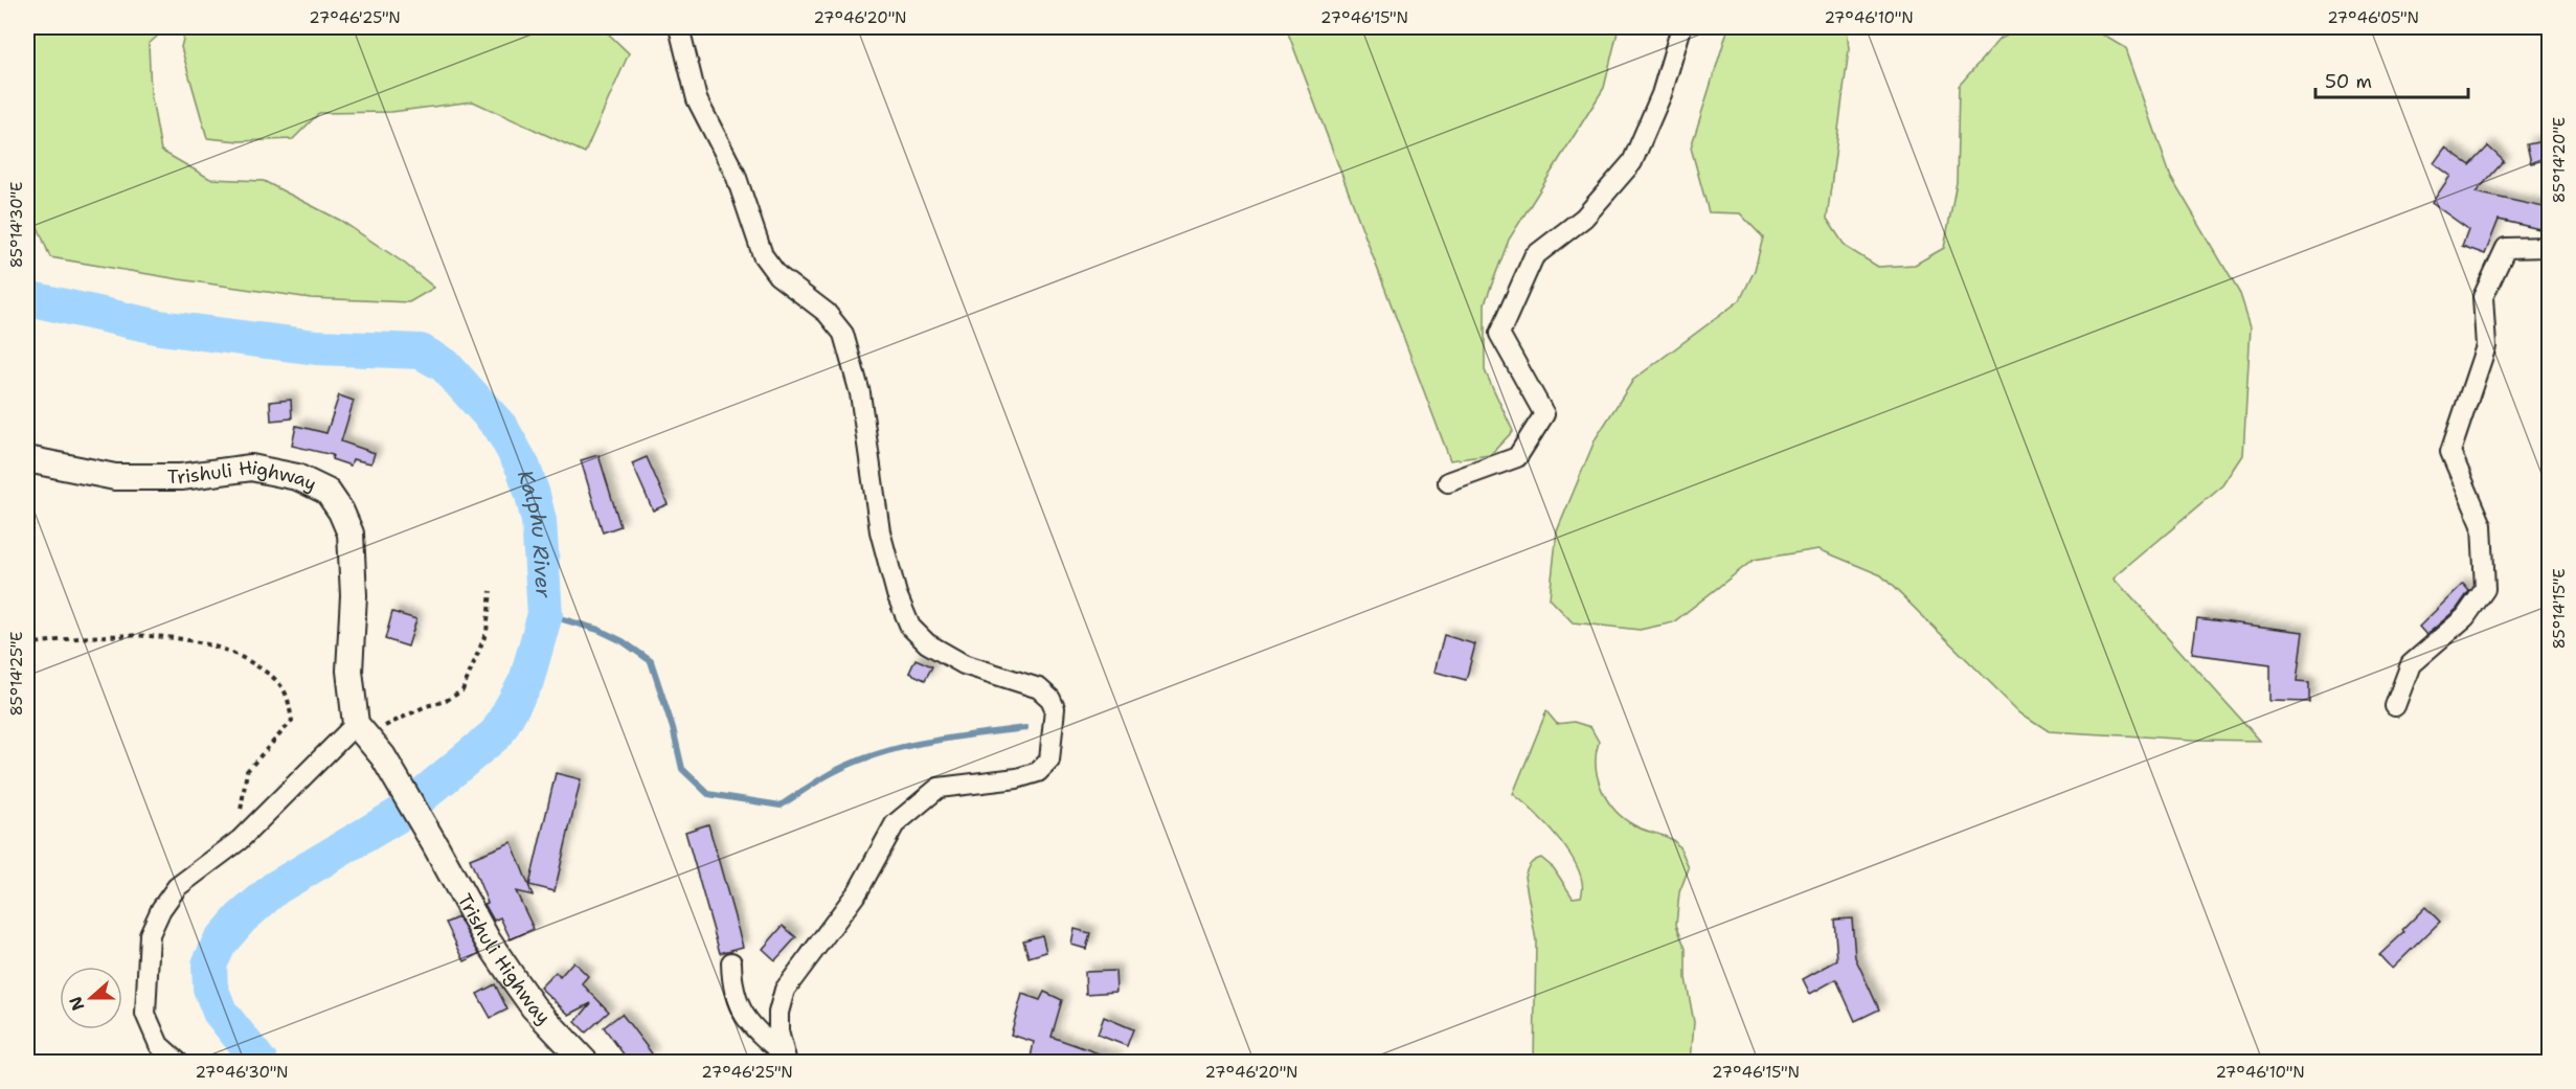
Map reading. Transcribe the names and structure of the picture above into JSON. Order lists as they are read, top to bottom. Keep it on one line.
{"streets":{"street":["Trishuli Highway"]},"water":["Kalphu River"],"scale_bar":"50 m","north":"left","coordinates":["27°46'25\"N","27°46'20\"N","27°46'15\"N","27°46'10\"N","27°46'05\"N","85°14'20\"E","85°14'30\"E","85°14'15\"E","85°14'25\"E","27°46'30\"N"]}
